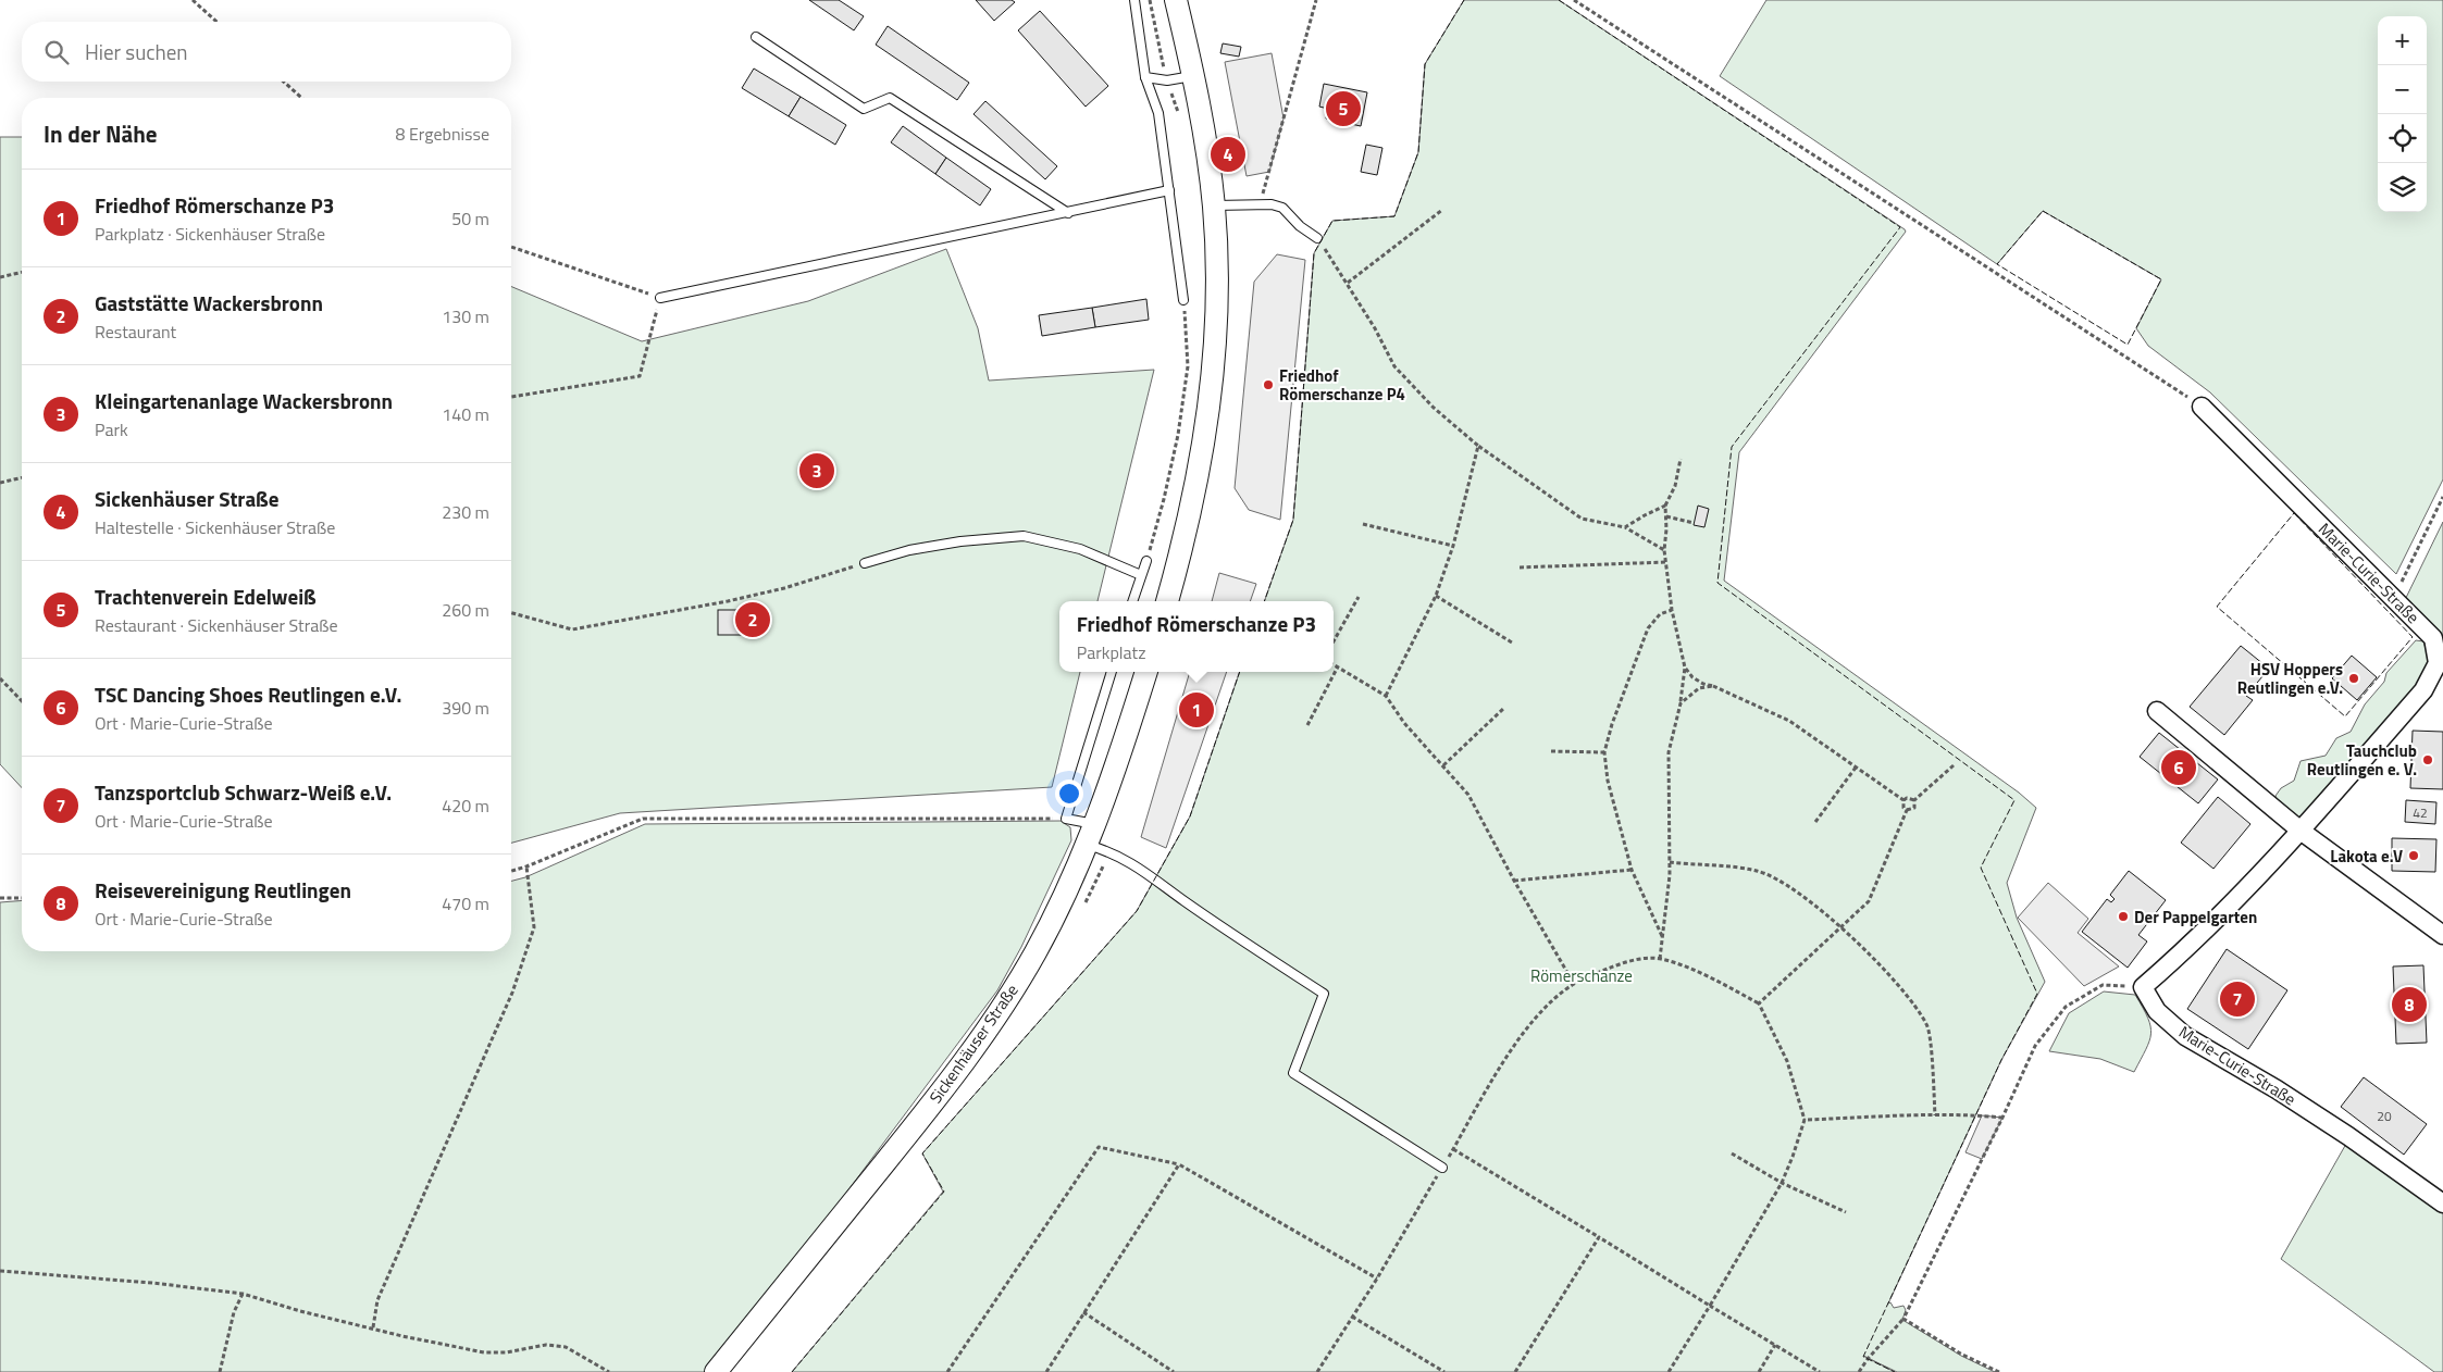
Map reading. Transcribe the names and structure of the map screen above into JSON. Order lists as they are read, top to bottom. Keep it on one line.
{"streets":{"street":["Marie-Curie-Straße","Sickenhäuser Straße"]},"parks":["Römerschanze"],"places":["Friedhof Römerschanze P4","HSV Hoppers Reutlingen e.V.","Tauchclub Reutlingen e. V.","Lakota e.V","Der Pappelgarten"],"house_numbers":["42","20"],"page":{"map_buttons":["+","−"],"search":"Hier suchen","pins":["5","4","3","2","1","6","7","8"],"heading":["In der Nähe","8 Ergebnisse"],"list":[{"mark":"1","name":"Friedhof Römerschanze P3","note":"Parkplatz · Sickenhäuser Straße","value":"50 m"},{"mark":"2","name":"Gaststätte Wackersbronn","note":"Restaurant","value":"130 m"},{"mark":"3","name":"Kleingartenanlage Wackersbronn","note":"Park","value":"140 m"},{"mark":"4","name":"Sickenhäuser Straße","note":"Haltestelle · Sickenhäuser Straße","value":"230 m"},{"mark":"5","name":"Trachtenverein Edelweiß","note":"Restaurant · Sickenhäuser Straße","value":"260 m"},{"mark":"6","name":"TSC Dancing Shoes Reutlingen e.V.","note":"Ort · Marie-Curie-Straße","value":"390 m"},{"mark":"7","name":"Tanzsportclub Schwarz-Weiß e.V.","note":"Ort · Marie-Curie-Straße","value":"420 m"},{"mark":"8","name":"Reisevereinigung Reutlingen","note":"Ort · Marie-Curie-Straße","value":"470 m"}],"popup":["Friedhof Römerschanze P3","Parkplatz"]}}
